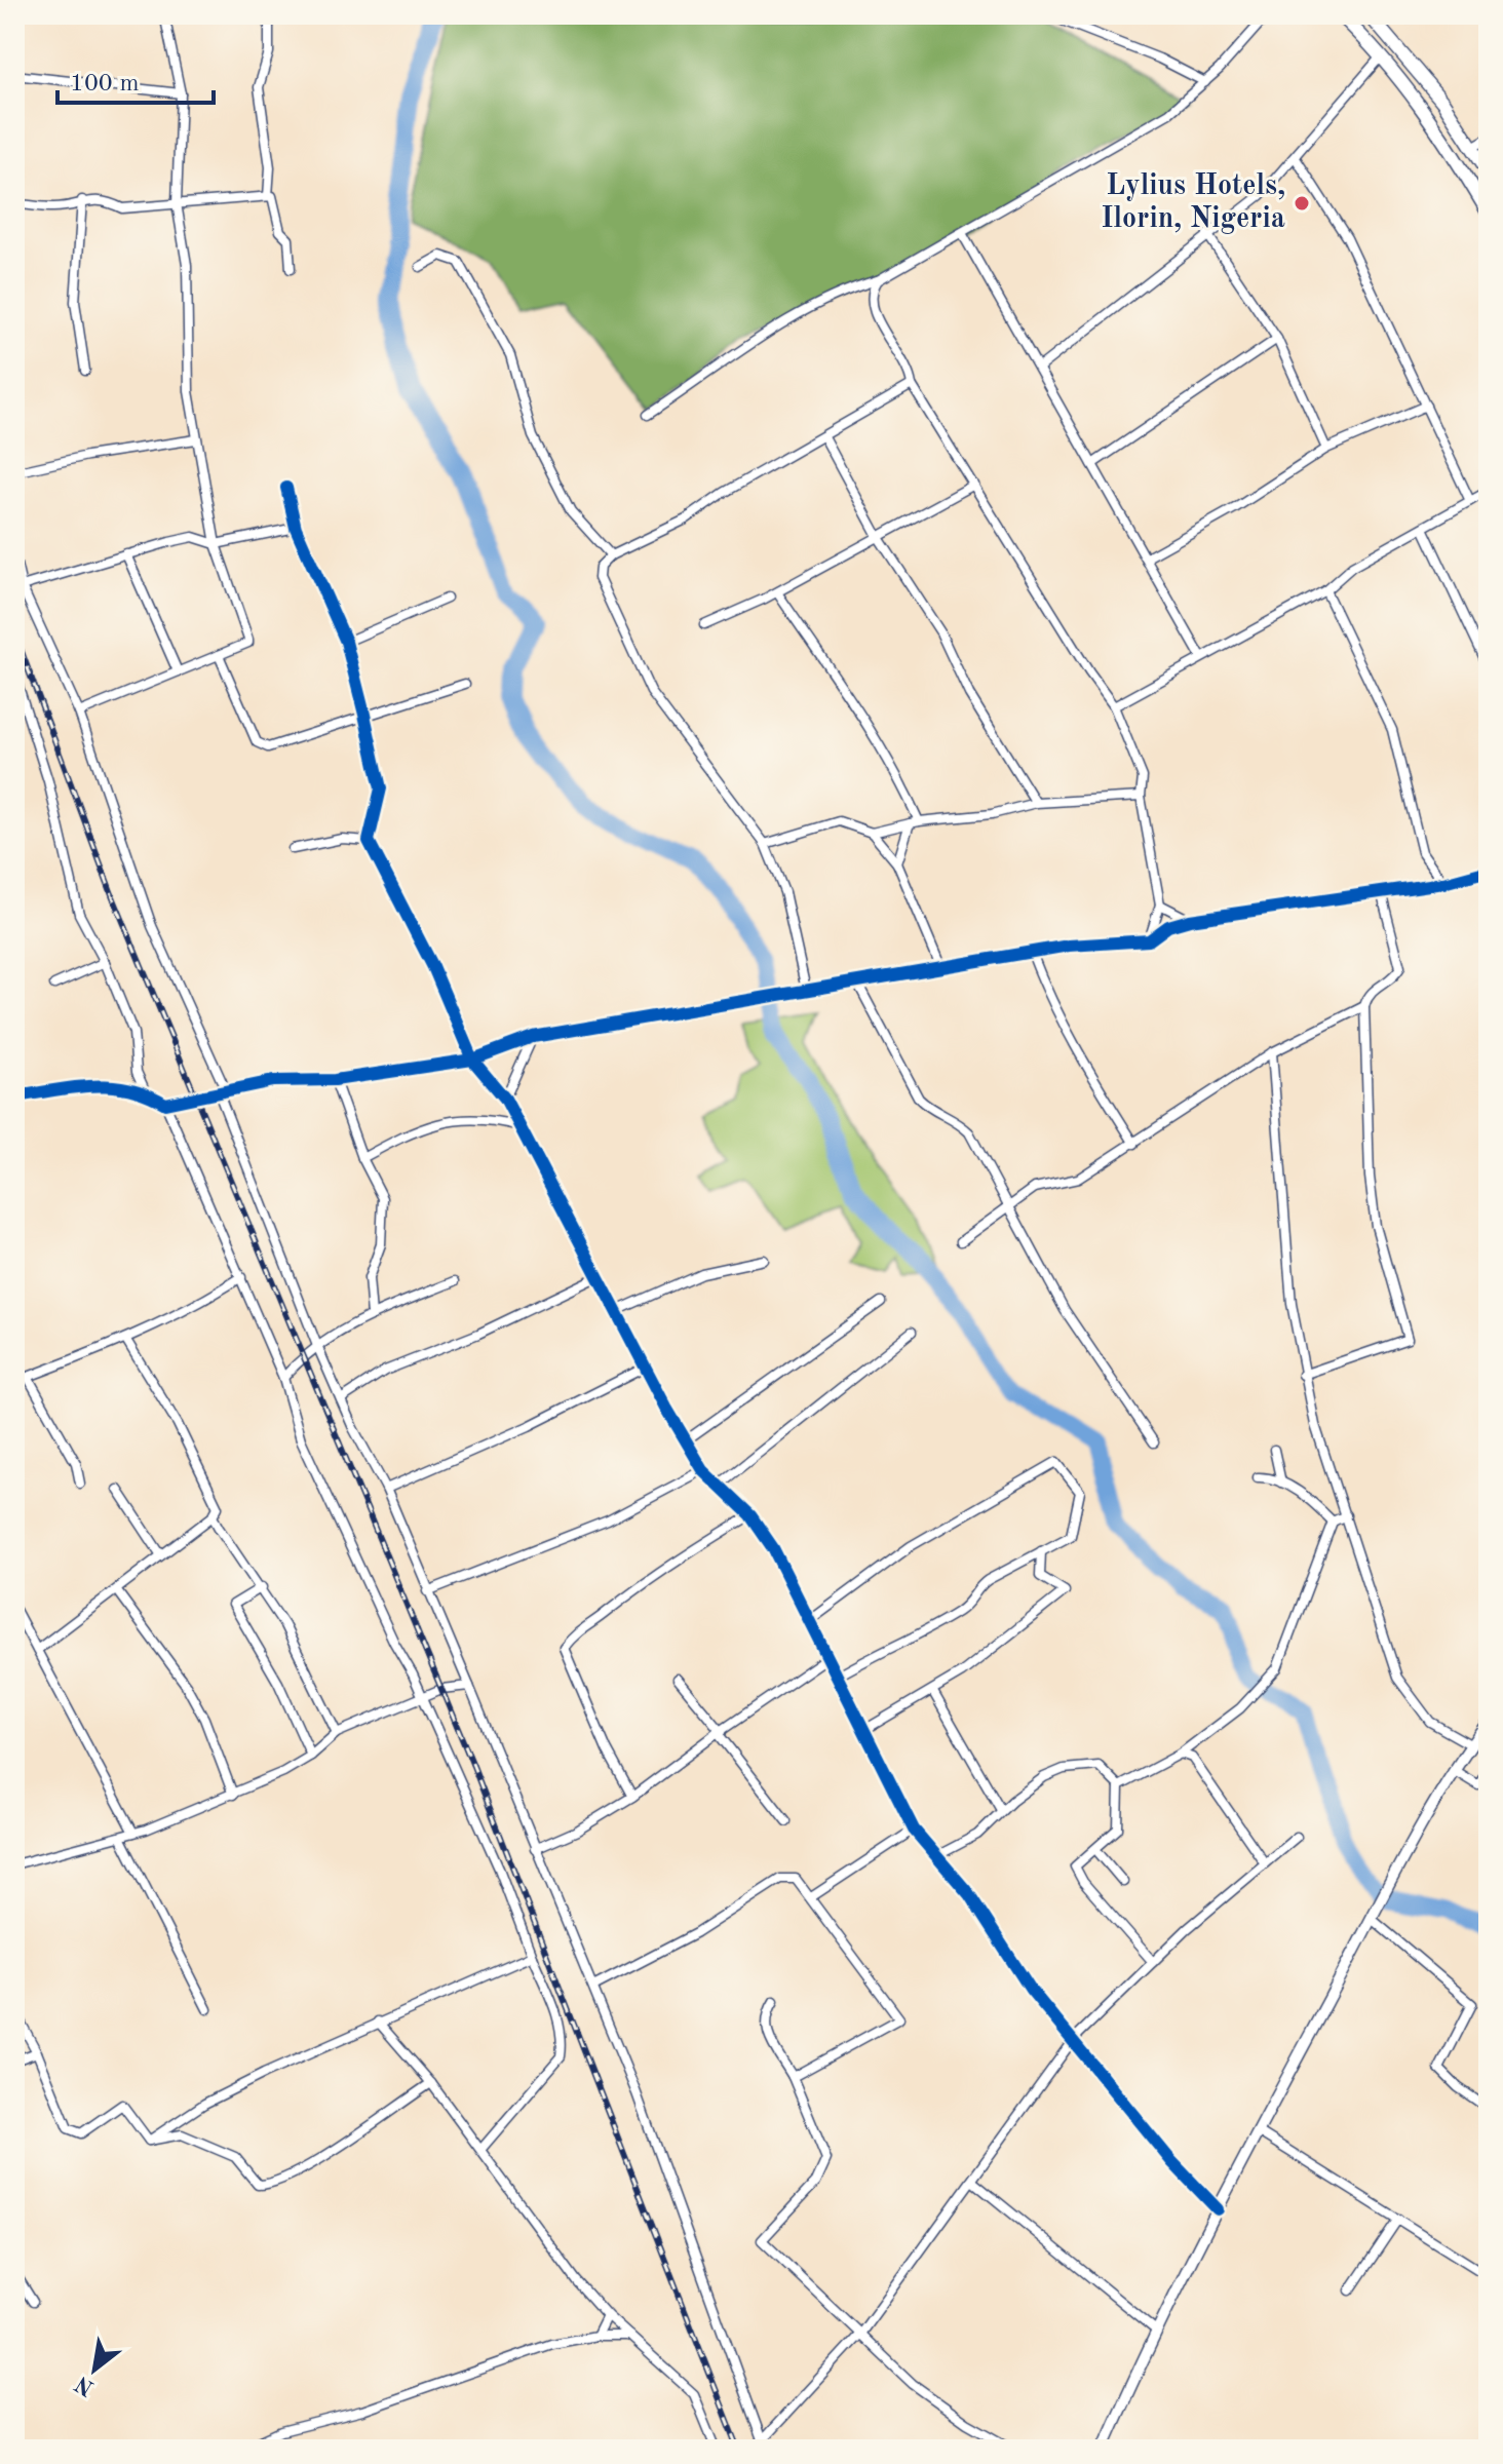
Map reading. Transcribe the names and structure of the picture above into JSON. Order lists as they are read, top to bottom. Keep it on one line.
{"places":["Lylius Hotels, Ilorin, Nigeria"],"scale_bar":"100 m","north":"bottom left"}
